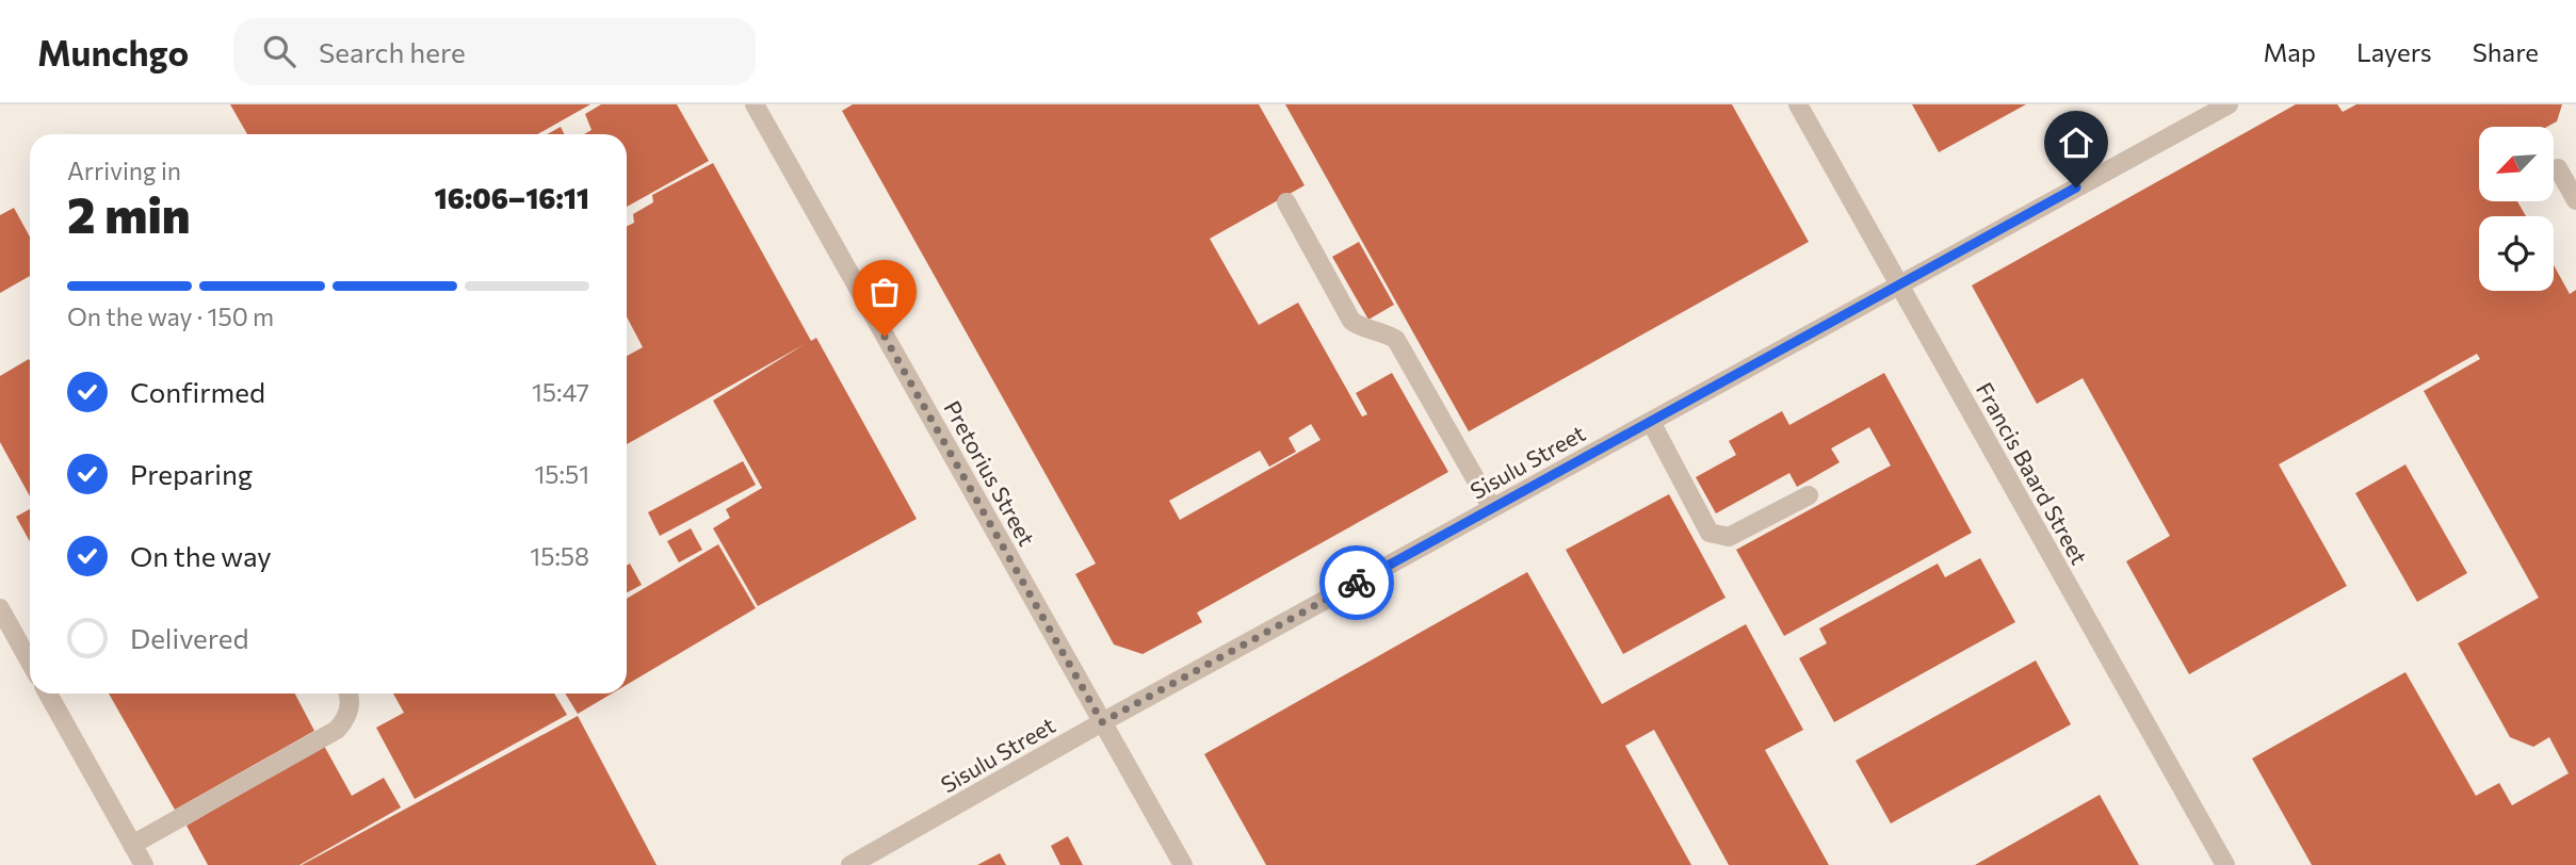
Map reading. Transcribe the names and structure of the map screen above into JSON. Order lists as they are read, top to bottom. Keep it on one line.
{"streets":{"street":["Sisulu Street","Pretorius Street","Francis Baard Street"]},"crossings":[["Sisulu Street","Pretorius Street"],["Sisulu Street","Francis Baard Street"]],"north":"bottom left","page":{"header":"Munchgo","search":"Search here","nav":["Map","Layers","Share"],"heading":["2 min","Arriving in","16:06–16:11"],"bar":"On the way · 150 m","list":[["Confirmed","15:47"],["Preparing","15:51"],["On the way","15:58"],"Delivered"]}}
